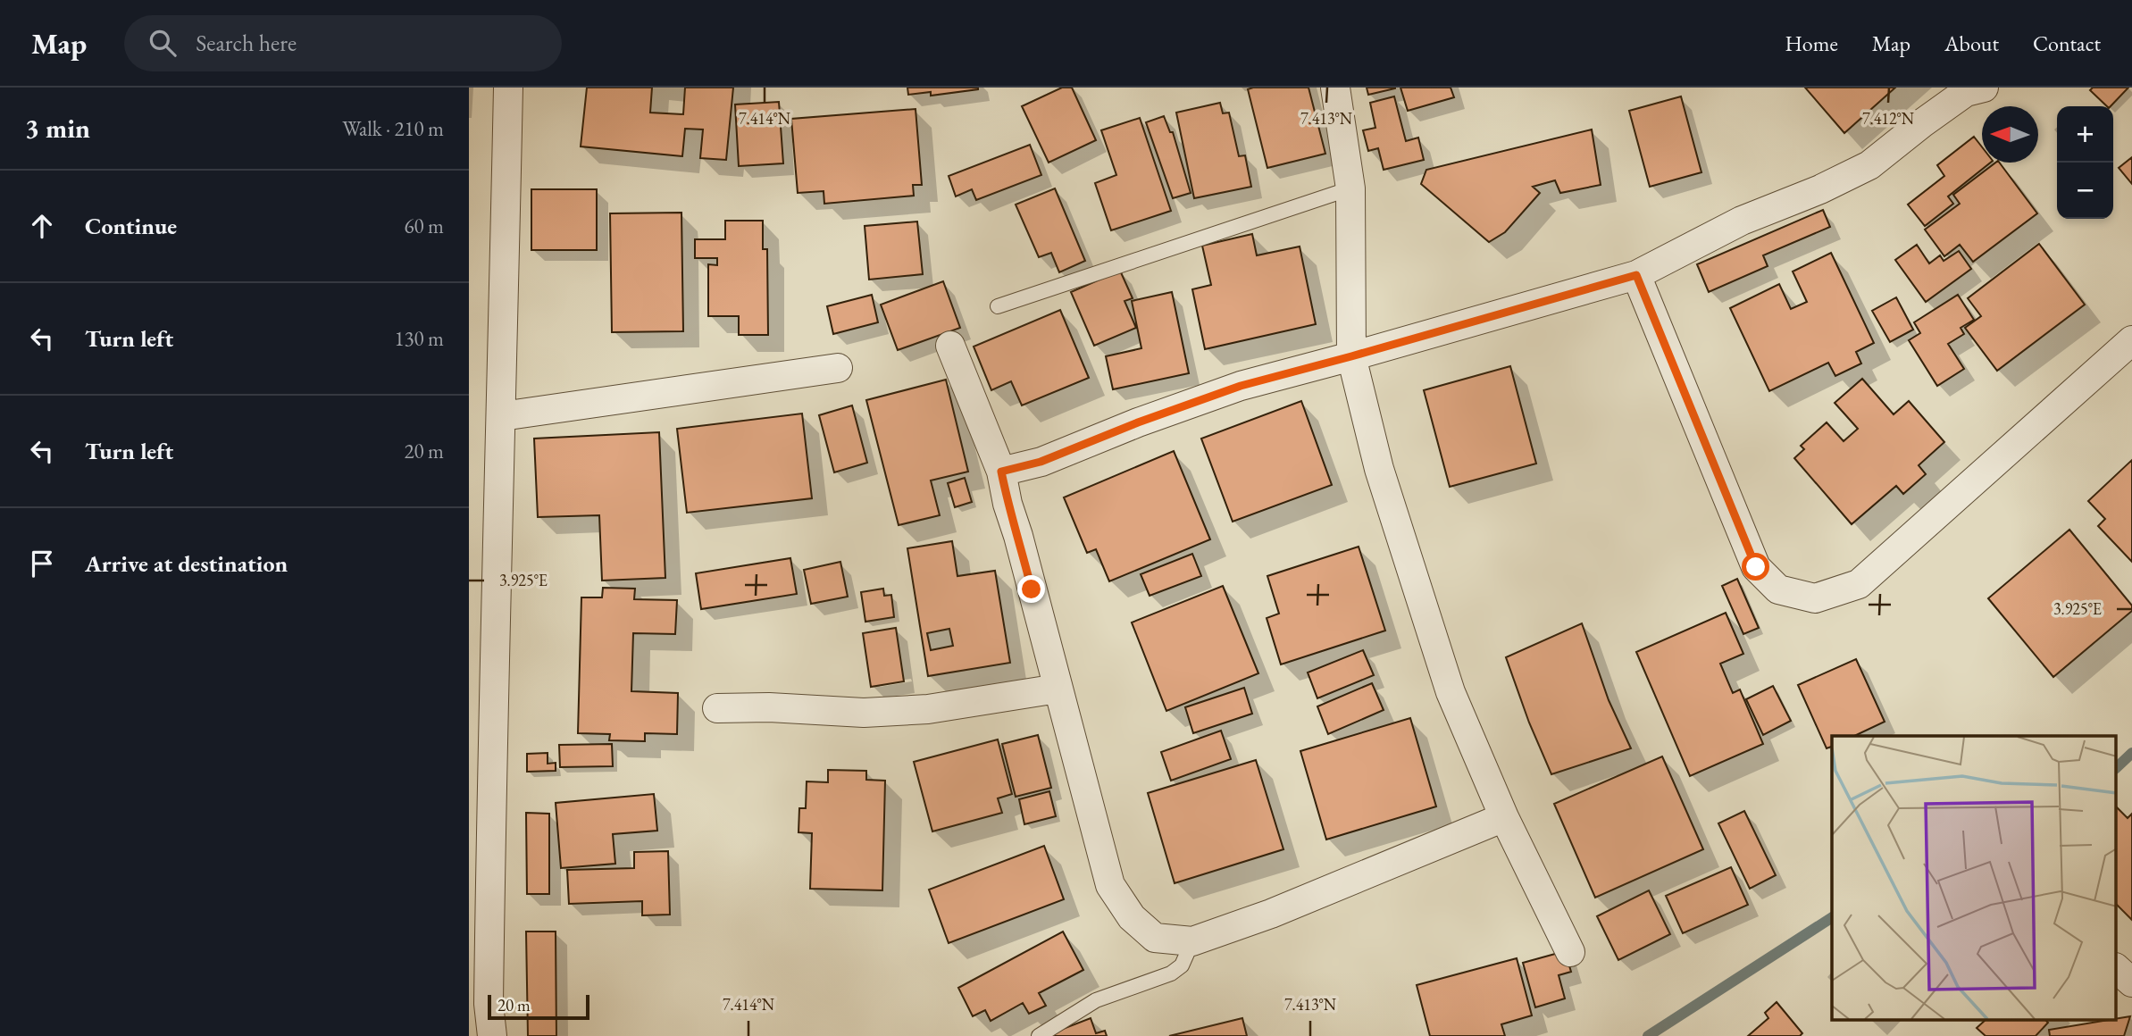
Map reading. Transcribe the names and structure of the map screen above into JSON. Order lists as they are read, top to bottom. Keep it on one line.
{"scale_bar":"20 m","north":"left","page":{"header":"Map","search":"Search here","nav":["Home","Map","About","Contact"],"heading":["3 min","Walk · 210 m"],"map_buttons":["+","−"],"list":[["Continue","60 m"],["Turn left","130 m"],["Turn left","20 m"],"Arrive at destination"],"scale":"20 m"},"coordinates":["7.414°N","7.413°N","7.412°N","3.925°E"]}
